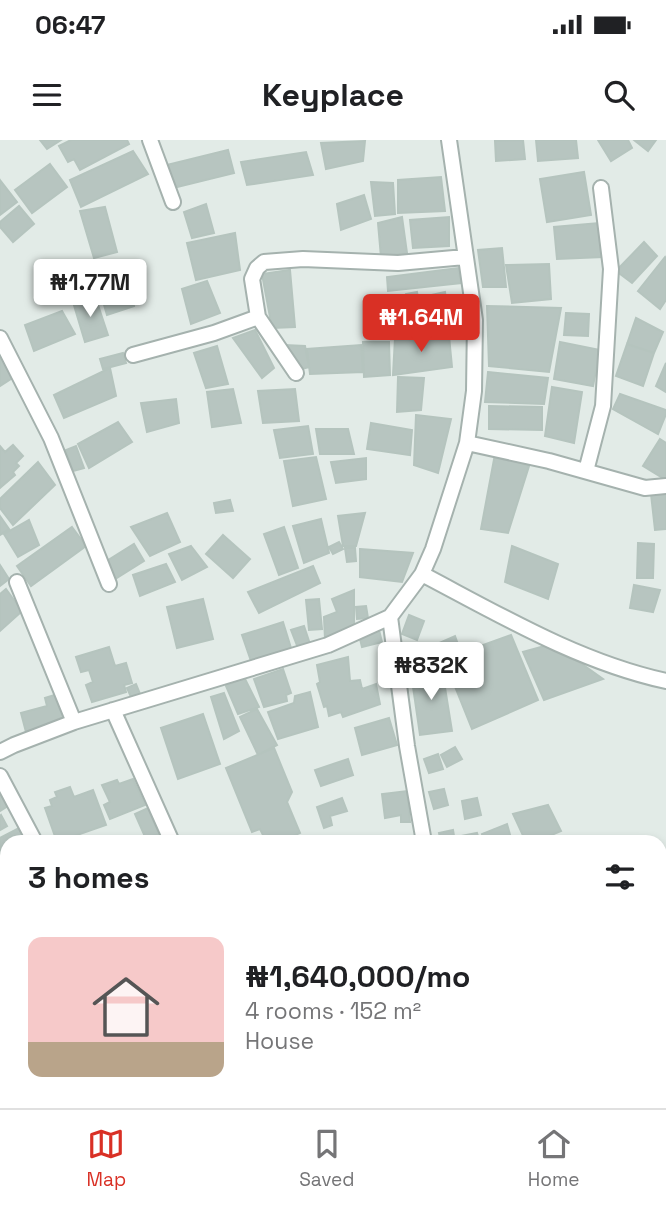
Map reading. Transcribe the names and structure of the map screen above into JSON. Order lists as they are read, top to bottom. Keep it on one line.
{"page":{"status":"06:47","header":"Keyplace","price":["₦1.77M","₦1.64M","₦832K"],"heading":"3 homes","list":[{"name":"₦1,640,000/mo","note":"4 rooms · 152 m² · House"}],"tabs":["Map","Saved","Home"]}}
